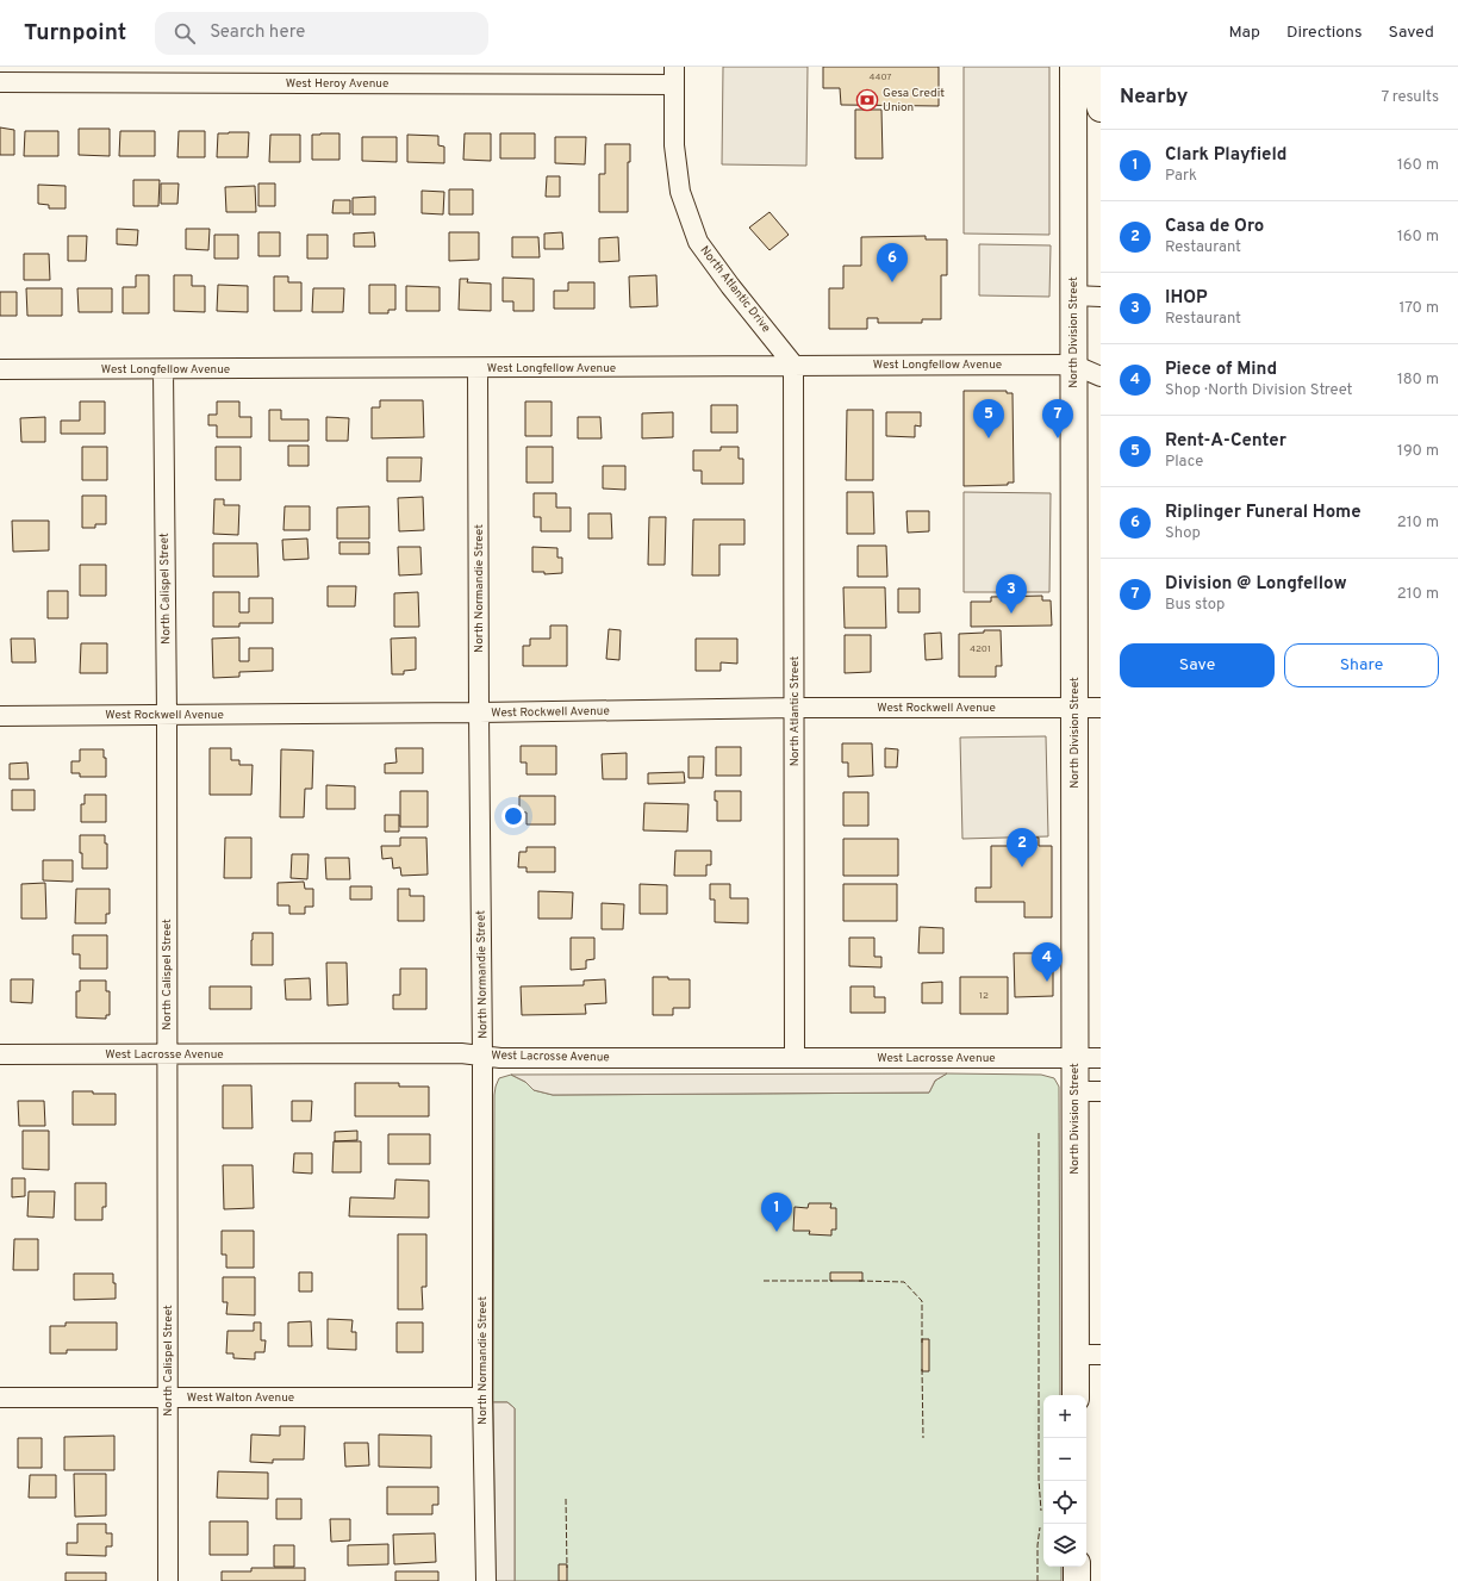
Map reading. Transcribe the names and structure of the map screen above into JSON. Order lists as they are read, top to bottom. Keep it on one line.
{"streets":{"main road":["North Division Street"],"street":["West Heroy Avenue","North Atlantic Drive","West Longfellow Avenue","North Calispel Street","North Normandie Street","West Rockwell Avenue","North Atlantic Street","West Lacrosse Avenue","West Walton Avenue"]},"crossings":[["West Heroy Avenue","North Atlantic Drive"],["North Atlantic Drive","West Longfellow Avenue"],["North Atlantic Drive","North Atlantic Street"],["North Division Street","West Longfellow Avenue"],["North Division Street","West Rockwell Avenue"],["North Division Street","West Lacrosse Avenue"],["West Longfellow Avenue","North Calispel Street"],["West Longfellow Avenue","North Normandie Street"],["West Longfellow Avenue","North Atlantic Street"],["North Calispel Street","West Rockwell Avenue"],["North Calispel Street","West Lacrosse Avenue"],["North Calispel Street","West Walton Avenue"],["North Normandie Street","West Rockwell Avenue"],["North Normandie Street","West Lacrosse Avenue"],["North Normandie Street","West Walton Avenue"],["West Rockwell Avenue","North Atlantic Street"],["North Atlantic Street","West Lacrosse Avenue"]],"places":{"bank":["Gesa Credit Union"]},"house_numbers":["4407","4201","12"],"page":{"header":"Turnpoint","search":"Search here","nav":["Map","Directions","Saved"],"heading":["Nearby","7 results"],"list":[{"mark":"1","name":"Clark Playfield","note":"Park","value":"160 m"},{"mark":"2","name":"Casa de Oro","note":"Restaurant","value":"160 m"},{"mark":"3","name":"IHOP","note":"Restaurant","value":"170 m"},{"mark":"4","name":"Piece of Mind","note":"Shop · North Division Street","value":"180 m"},{"mark":"5","name":"Rent-A-Center","note":"Place","value":"190 m"},{"mark":"6","name":"Riplinger Funeral Home","note":"Shop","value":"210 m"},{"mark":"7","name":"Division @ Longfellow","note":"Bus stop","value":"210 m"}],"pins":["6","5","7","3","2","4","1"],"buttons":["Save","Share"],"map_buttons":["+","−"]}}
